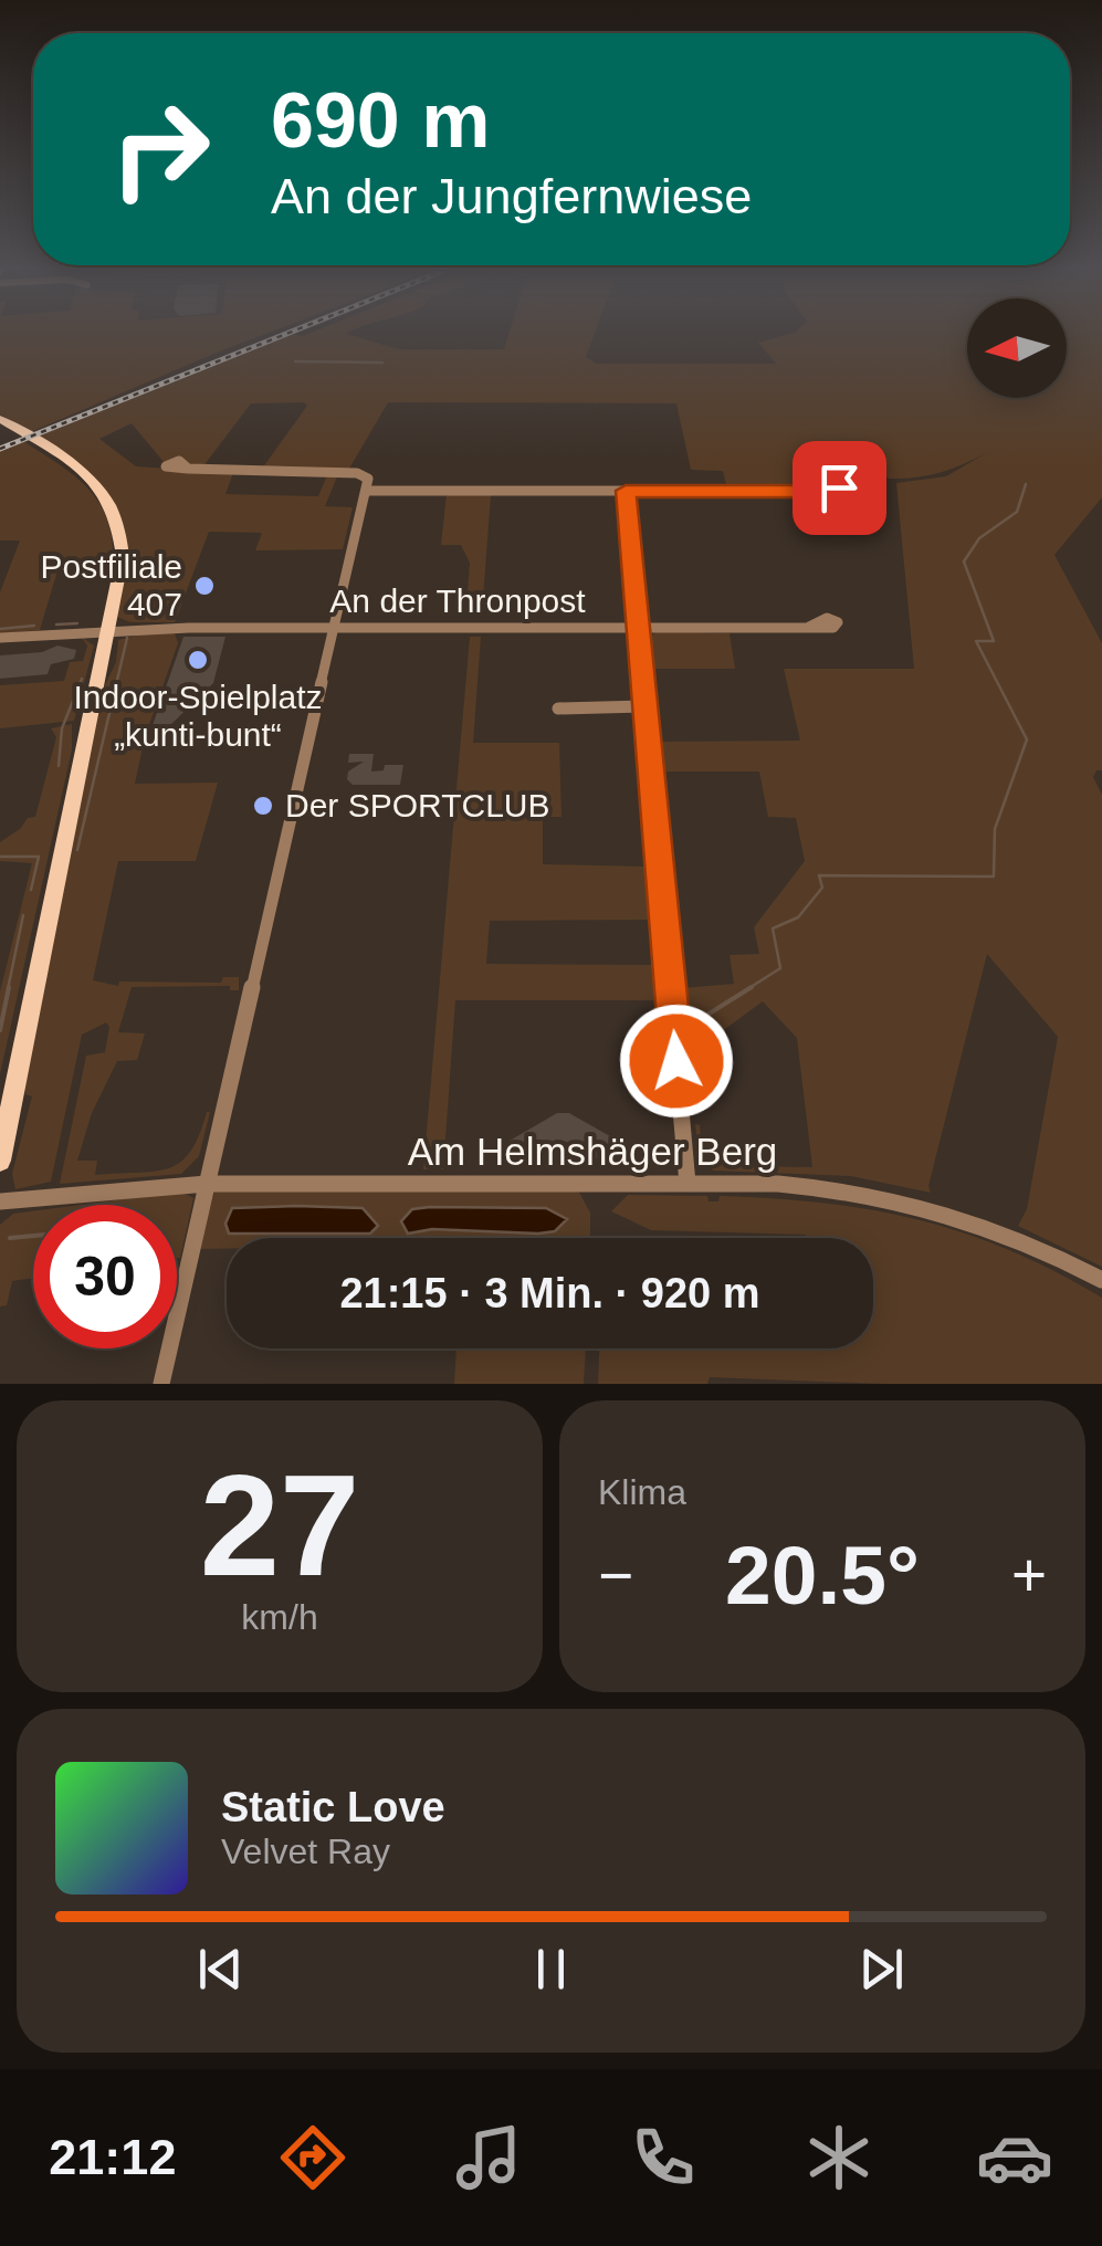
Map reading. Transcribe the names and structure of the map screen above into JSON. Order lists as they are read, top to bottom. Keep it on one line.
{"streets":{"street":["An der Thronpost","Am Helmshäger Berg"]},"places":["Postfiliale 407","Indoor-Spielplatz „kunti-bunt“","Der SPORTCLUB"],"north":"left","page":{"turn":["690 m","An der Jungfernwiese"],"limit":"30","trip":"21:15 · 3 Min. · 920 m","tile":[["27","km/h"],"Klima"],"heat":["−","20.5°","+"],"song":["Static Love","Velvet Ray"],"tabs":"21:12"}}
